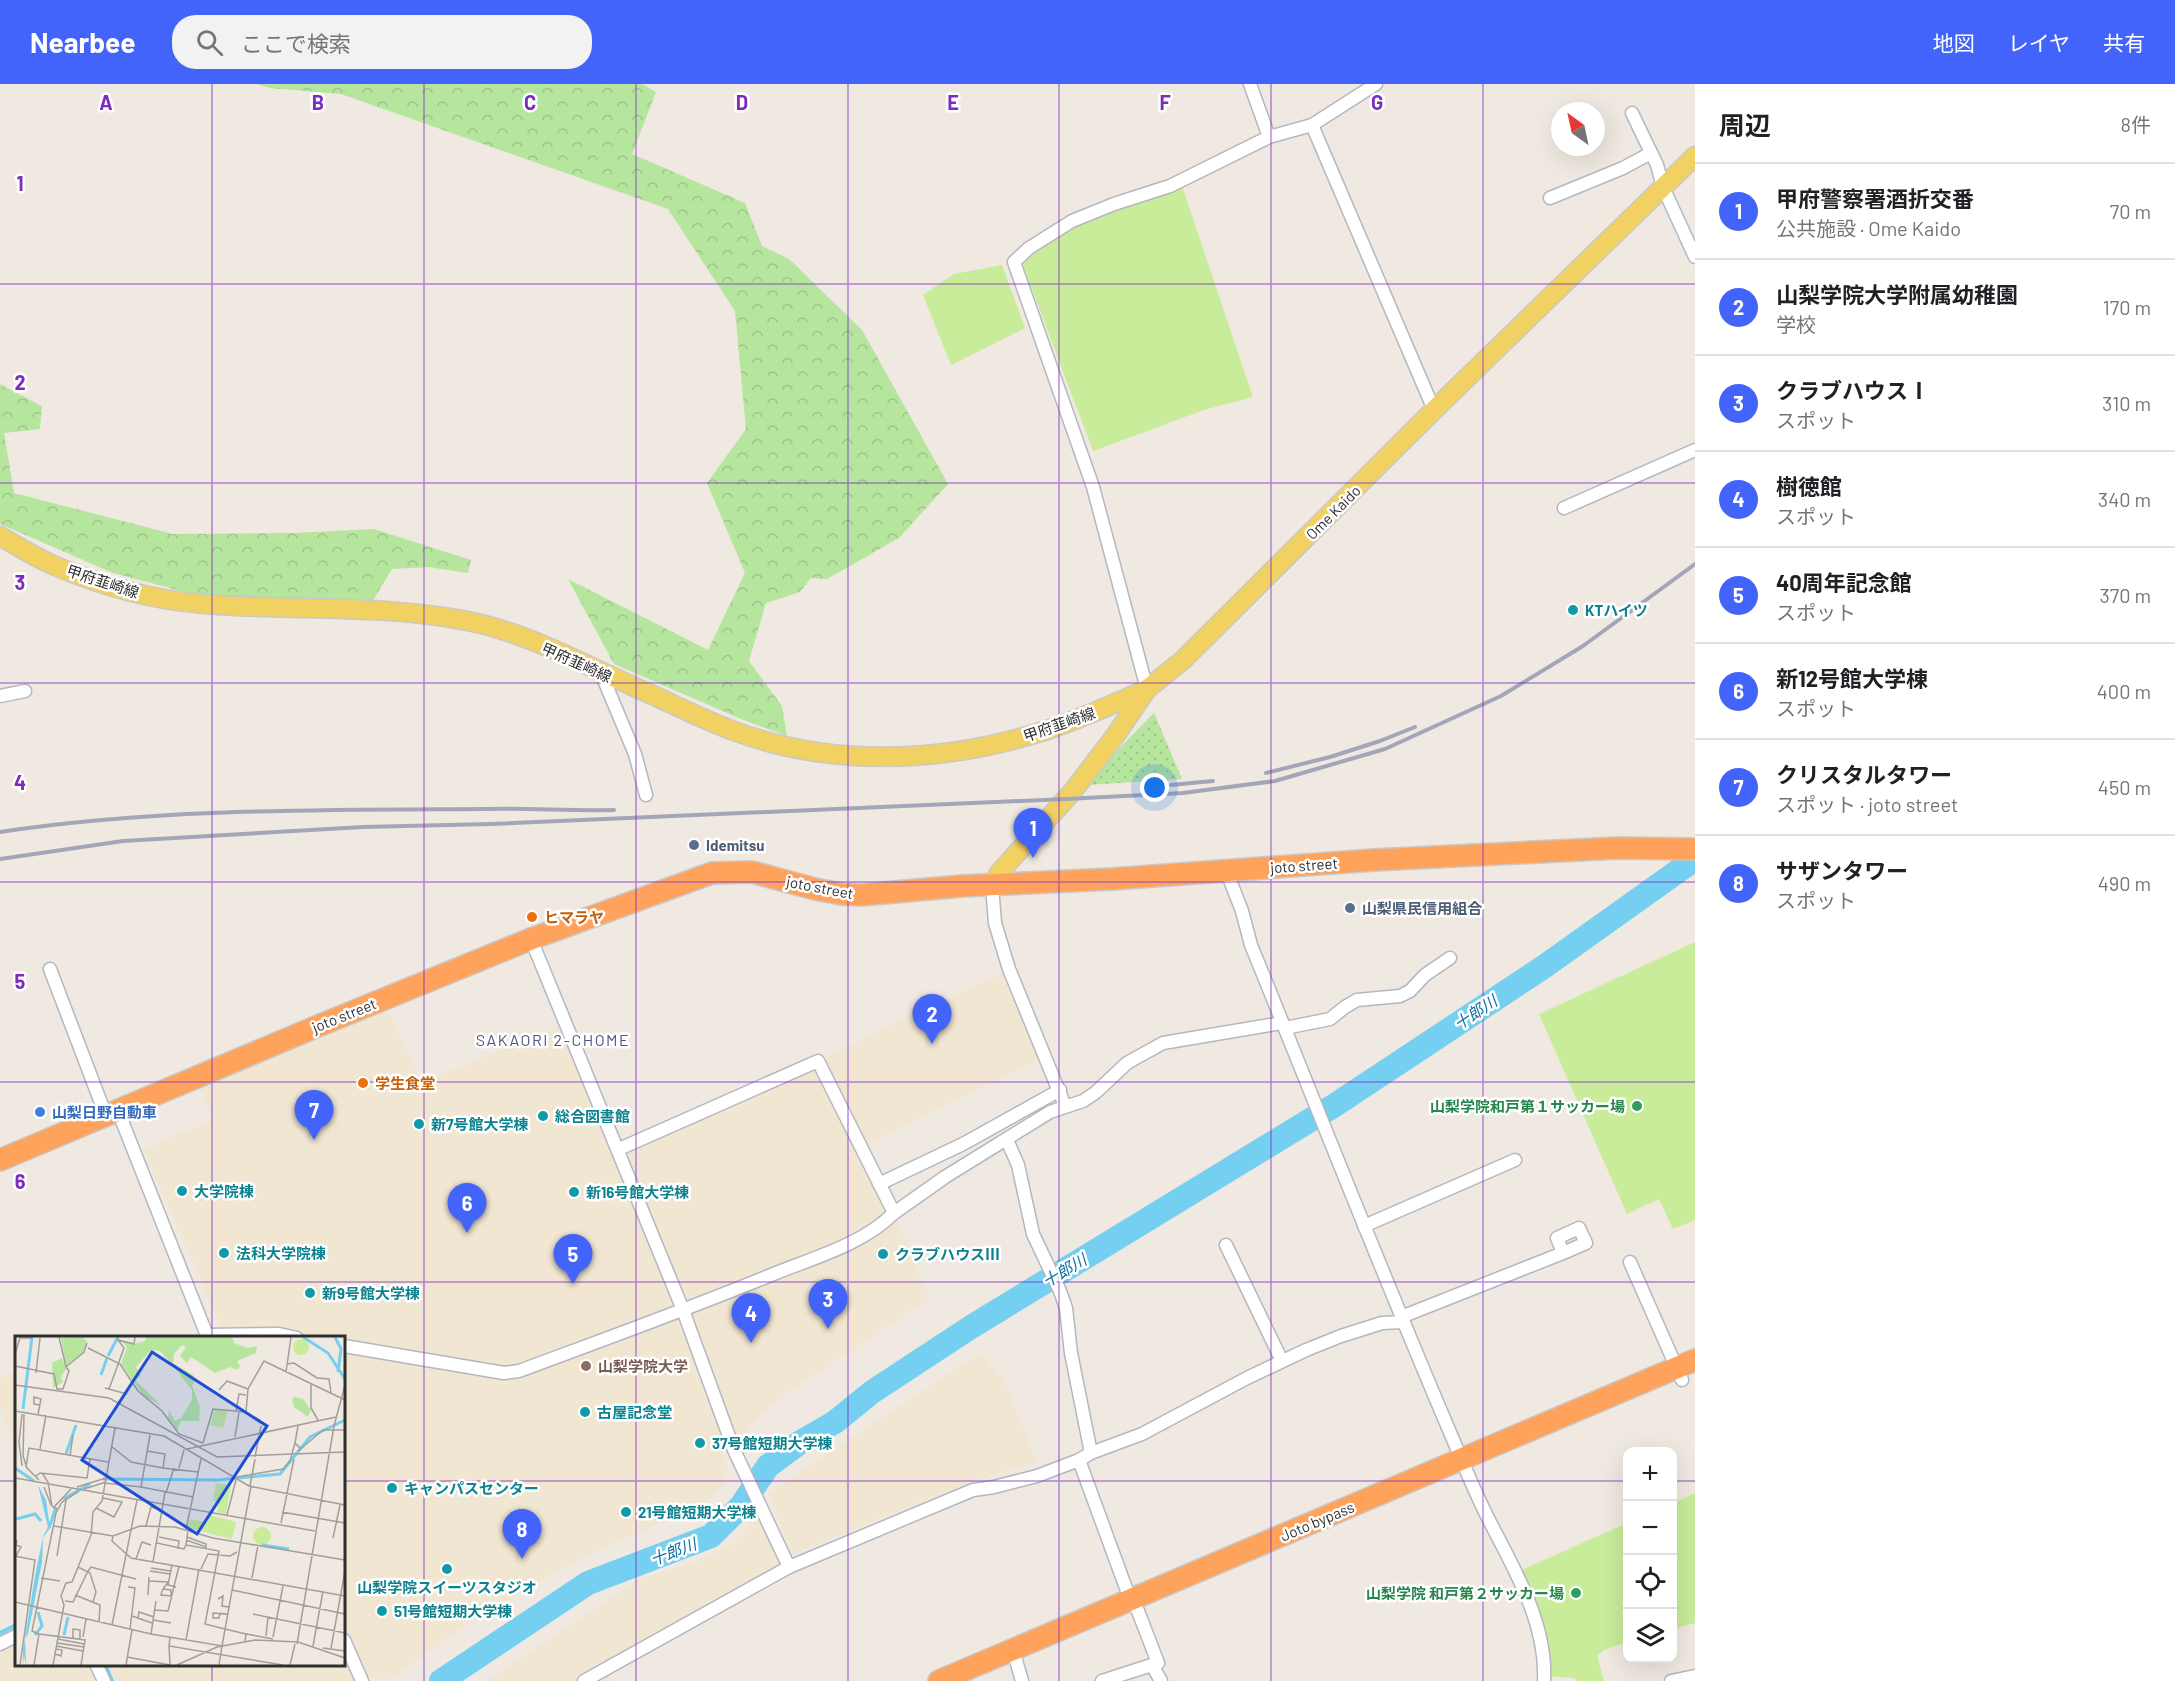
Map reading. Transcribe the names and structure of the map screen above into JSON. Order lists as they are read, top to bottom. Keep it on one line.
{"streets":{"highway":["joto street","Joto bypass"],"main road":["Ome Kaido","甲府韮崎線"]},"crossings":[["Ome Kaido","甲府韮崎線"],["Ome Kaido","joto street"]],"districts":["SAKAORI 2-CHOME"],"water":["十郎川"],"places":["KTハイツ","Idemitsu","山梨県民信用組合","ヒマラヤ","学生食堂","山梨学院和戸第１サッカー場","山梨日野自動車","総合図書館","新7号館大学棟","大学院棟","新16号館大学棟","法科大学院棟","クラブハウスⅢ","新9号館大学棟","山梨学院大学","古屋記念堂","37号館短期大学棟","キャンパスセンター","21号館短期大学棟","山梨学院スイーツスタジオ","山梨学院 和戸第２サッカー場","51号館短期大学棟"],"north":"top left","page":{"header":"Nearbee","search":"ここで検索","nav":["地図","レイヤ","共有"],"heading":["周辺","8件"],"list":[{"mark":"1","name":"甲府警察署酒折交番","note":"公共施設 · Ome Kaido","value":"70 m"},{"mark":"2","name":"山梨学院大学附属幼稚園","note":"学校","value":"170 m"},{"mark":"3","name":"クラブハウスⅠ","note":"スポット","value":"310 m"},{"mark":"4","name":"樹徳館","note":"スポット","value":"340 m"},{"mark":"5","name":"40周年記念館","note":"スポット","value":"370 m"},{"mark":"6","name":"新12号館大学棟","note":"スポット","value":"400 m"},{"mark":"7","name":"クリスタルタワー","note":"スポット · joto street","value":"450 m"},{"mark":"8","name":"サザンタワー","note":"スポット","value":"490 m"}],"pins":["1","2","7","6","5","3","4","8"],"map_buttons":["+","−"]},"grid":{"columns":["A","B","C","D","E","F","G"],"rows":["1","2","3","4","5","6"]}}
